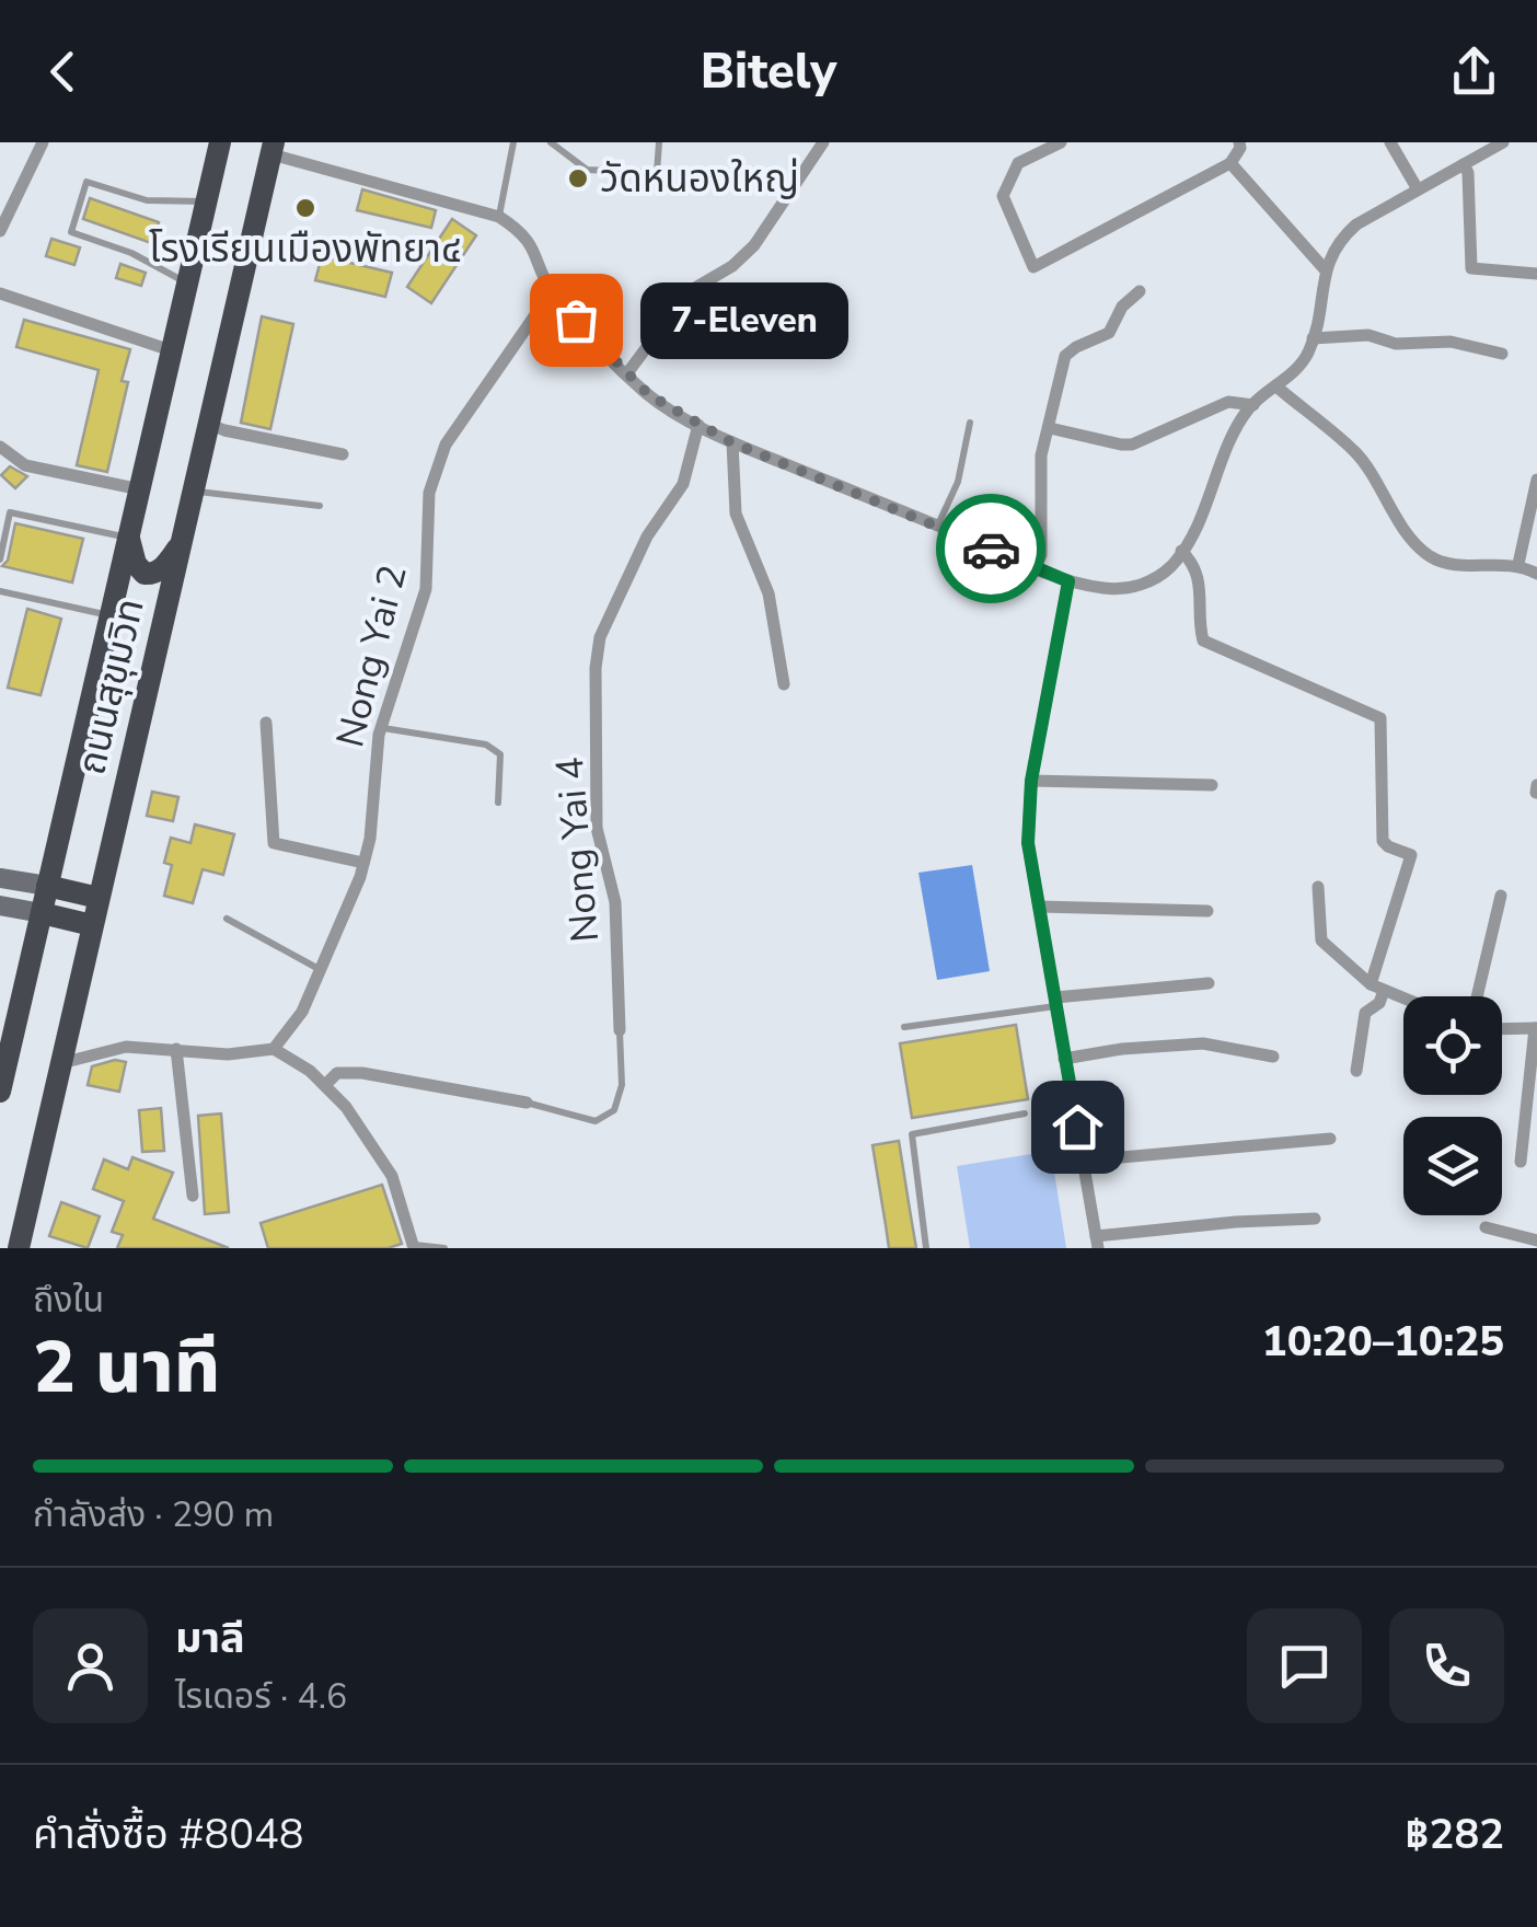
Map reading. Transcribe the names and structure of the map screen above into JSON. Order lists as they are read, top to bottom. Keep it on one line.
{"streets":{"highway":["ถนนสุขุมวิท"],"street":["Nong Yai 2","Nong Yai 4"]},"places":["วัดหนองใหญ่","โรงเรียนเมืองพัทยา๔","7-Eleven"],"page":{"header":"Bitely","bubble":"7-Eleven","heading":["2 นาที","ถึงใน","10:20–10:25"],"panel":["มาลี","ไรเดอร์ · 4.6","คำสั่งซื้อ #8048","฿282"],"bar":"กำลังส่ง · 290 m"}}
